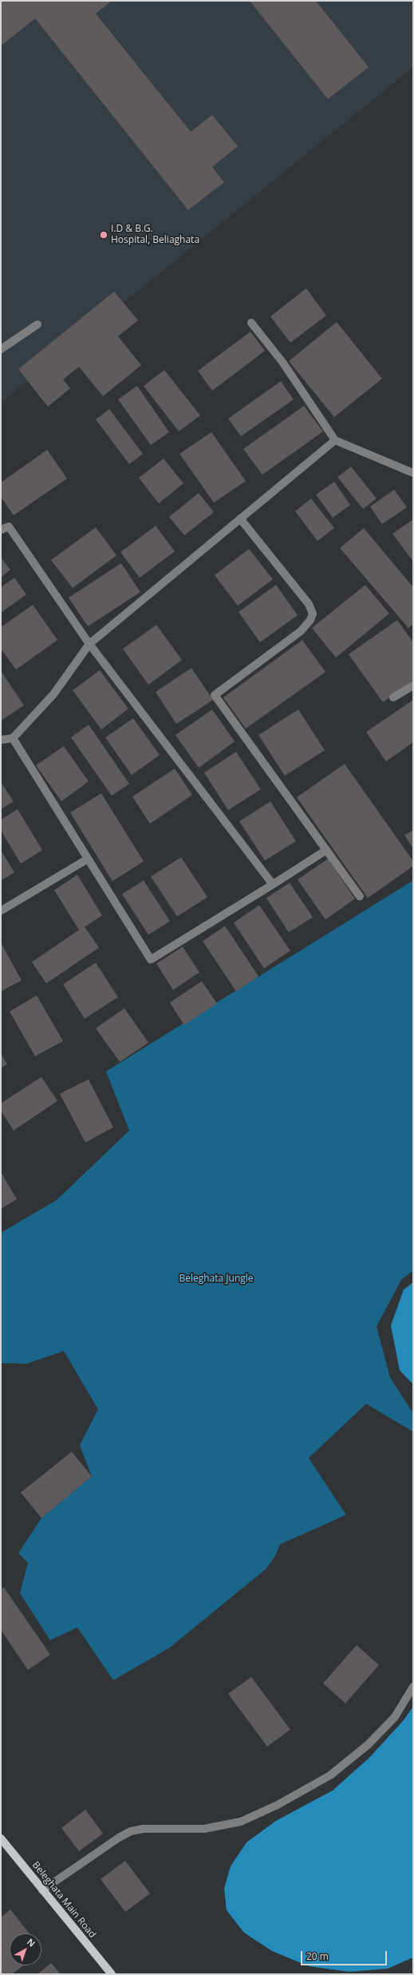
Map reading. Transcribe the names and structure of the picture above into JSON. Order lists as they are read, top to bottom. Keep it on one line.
{"streets":{"main road":["Beleghata Main Road"]},"parks":["Beleghata Jungle"],"places":["I.D & B.G. Hospital, Beliaghata"],"scale_bar":"20 m","north":"top right"}
